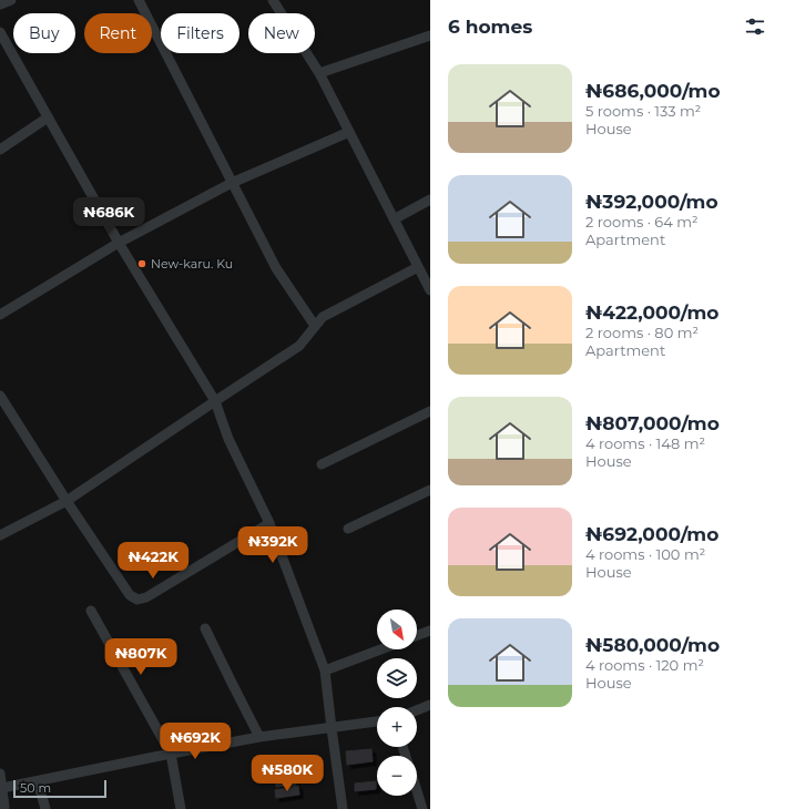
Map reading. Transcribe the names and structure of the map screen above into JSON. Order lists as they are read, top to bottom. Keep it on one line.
{"places":["New-karu. Ku"],"scale_bar":"50 m","north":"bottom right","page":{"heading":"6 homes","chip":["Buy","Rent","Filters","New"],"list":[{"name":"₦686,000/mo","note":"5 rooms · 133 m² · House"},{"name":"₦392,000/mo","note":"2 rooms · 64 m² · Apartment"},{"name":"₦422,000/mo","note":"2 rooms · 80 m² · Apartment"},{"name":"₦807,000/mo","note":"4 rooms · 148 m² · House"},{"name":"₦692,000/mo","note":"4 rooms · 100 m² · House"},{"name":"₦580,000/mo","note":"4 rooms · 120 m² · House"}],"price":["₦686K","₦392K","₦422K","₦807K","₦692K","₦580K"],"map_buttons":["+","−"],"scale":"50 m"}}
